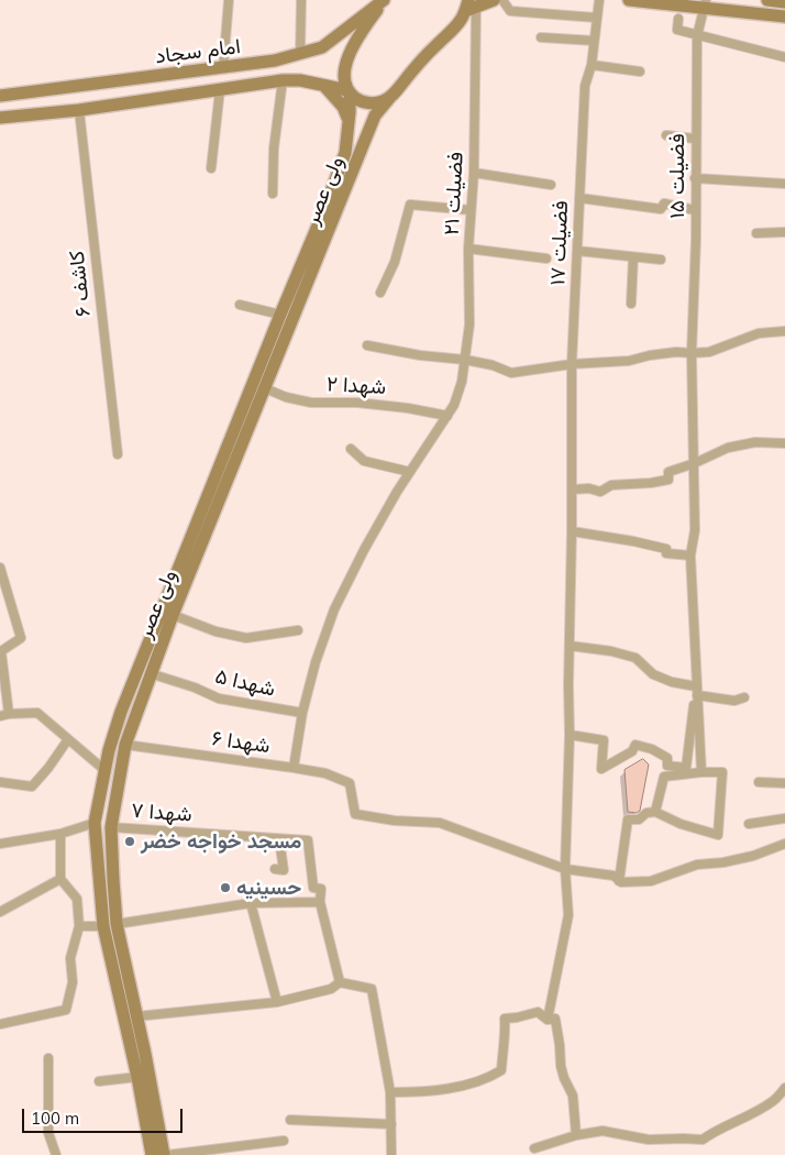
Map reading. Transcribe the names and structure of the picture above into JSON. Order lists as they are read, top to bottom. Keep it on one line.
{"streets":{"main road":["امام سجاد","ولی عصر"],"street":["فضیلت ۱۵","فضیلت ۲۱","فضیلت ۱۷","کاشف ۶","شهدا ۲","شهدا ۵","شهدا ۶","شهدا ۷"]},"crossings":[["امام سجاد","ولی عصر"],["امام سجاد","کاشف ۶"],["ولی عصر","فضیلت ۲۱"],["ولی عصر","شهدا ۲"],["ولی عصر","شهدا ۵"],["ولی عصر","شهدا ۶"],["ولی عصر","شهدا ۷"],["فضیلت ۲۱","شهدا ۲"],["فضیلت ۲۱","شهدا ۵"],["فضیلت ۲۱","شهدا ۶"],["فضیلت ۱۷","شهدا ۶"]],"places":["مسجد خواجه خضر","حسینیه"],"scale_bar":"100 m"}
